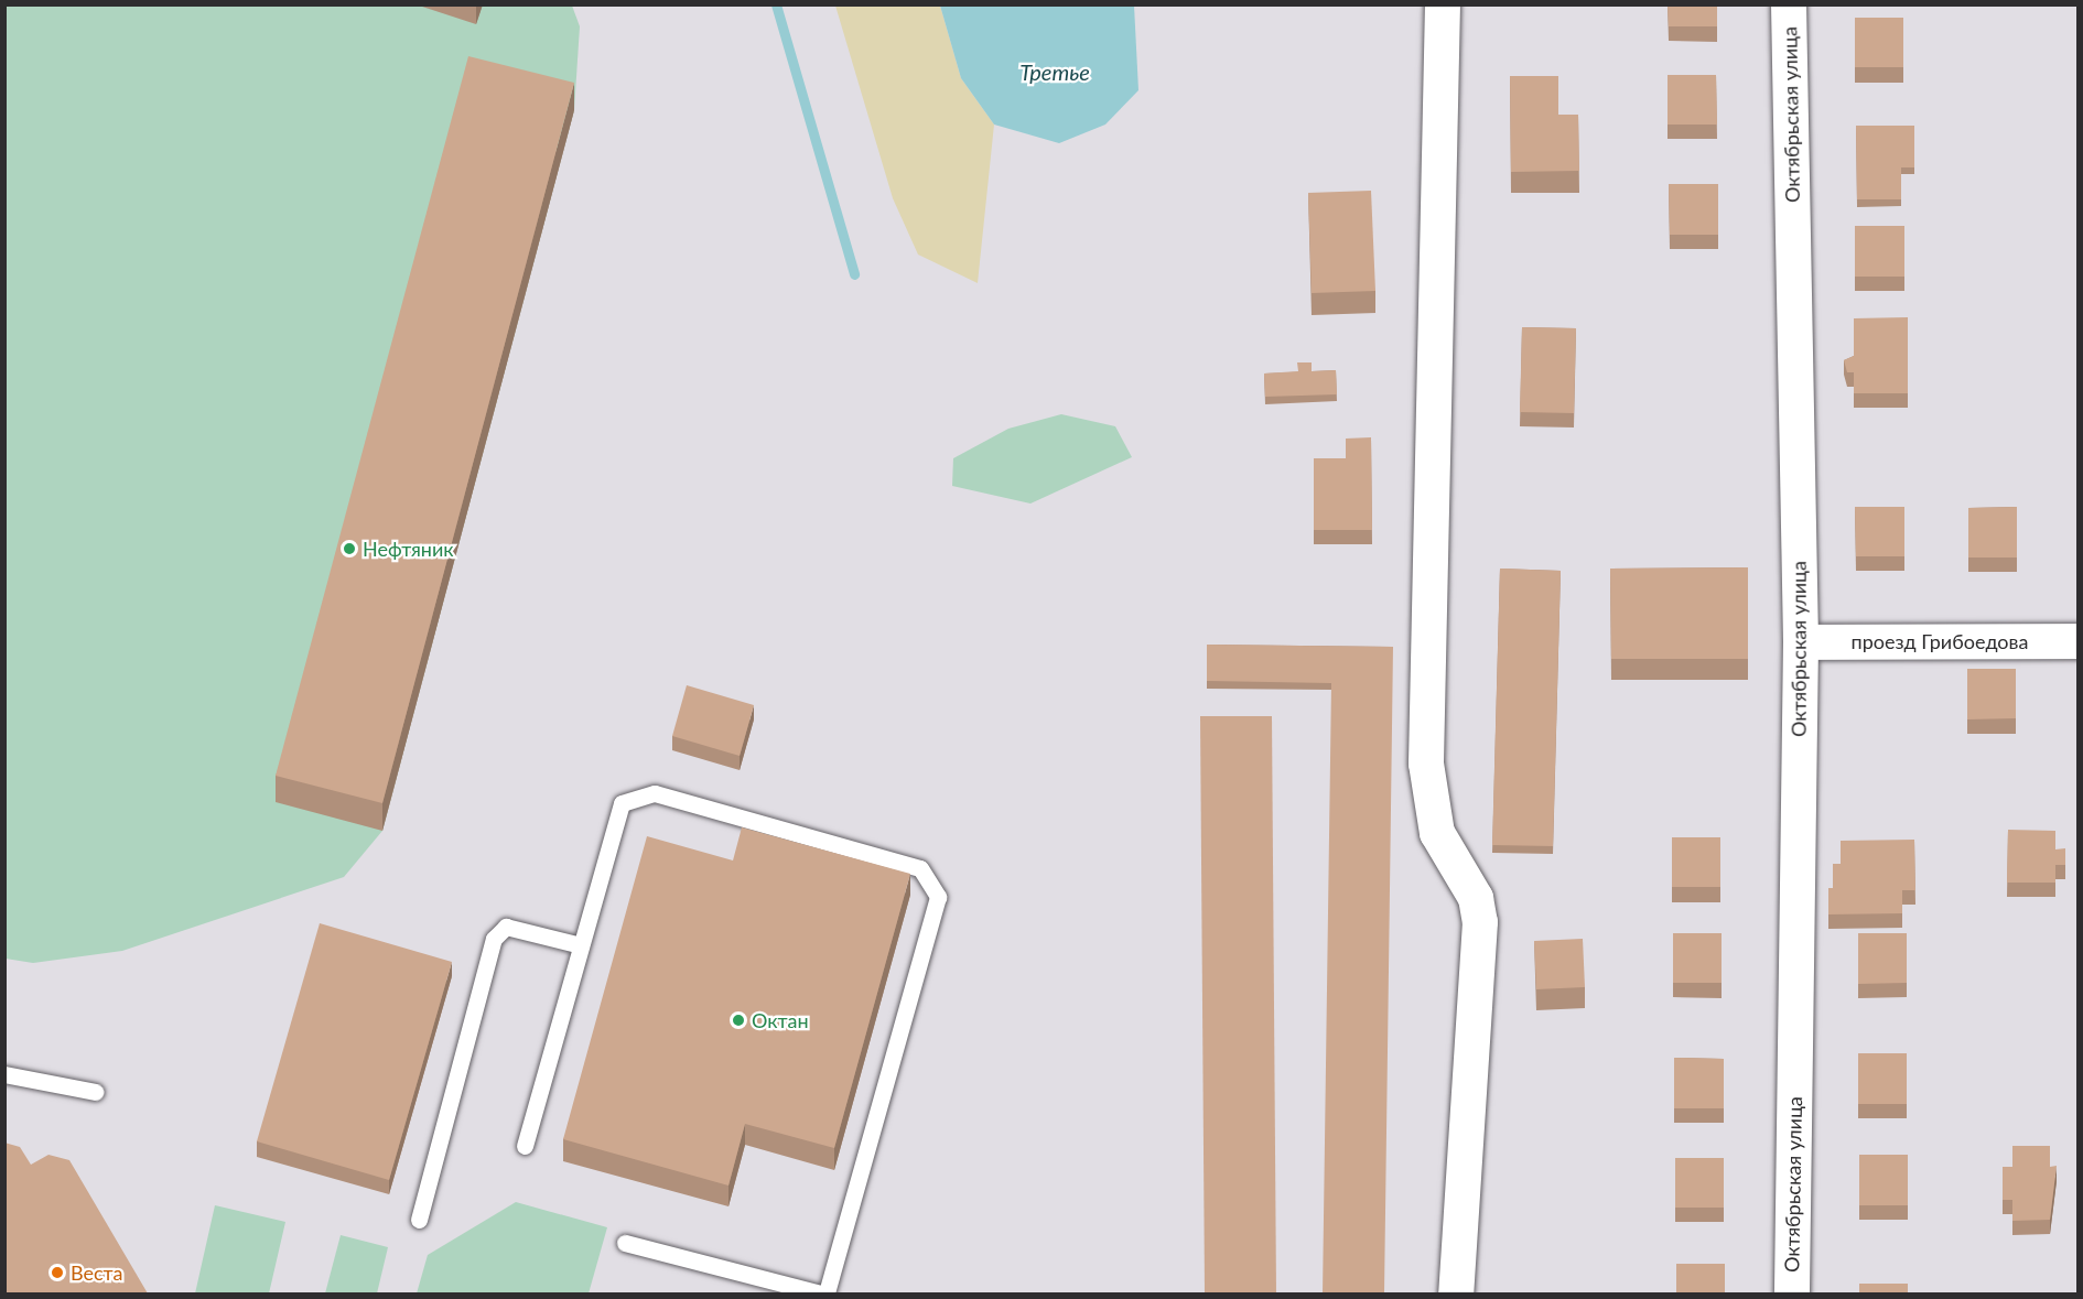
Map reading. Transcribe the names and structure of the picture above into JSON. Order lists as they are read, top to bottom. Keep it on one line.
{"streets":{"street":["Октябрьская улица","проезд Грибоедова"]},"crossings":[["Октябрьская улица","проезд Грибоедова"]],"water":["Третье"],"places":["Нефтяник","Октан","Веста"]}
